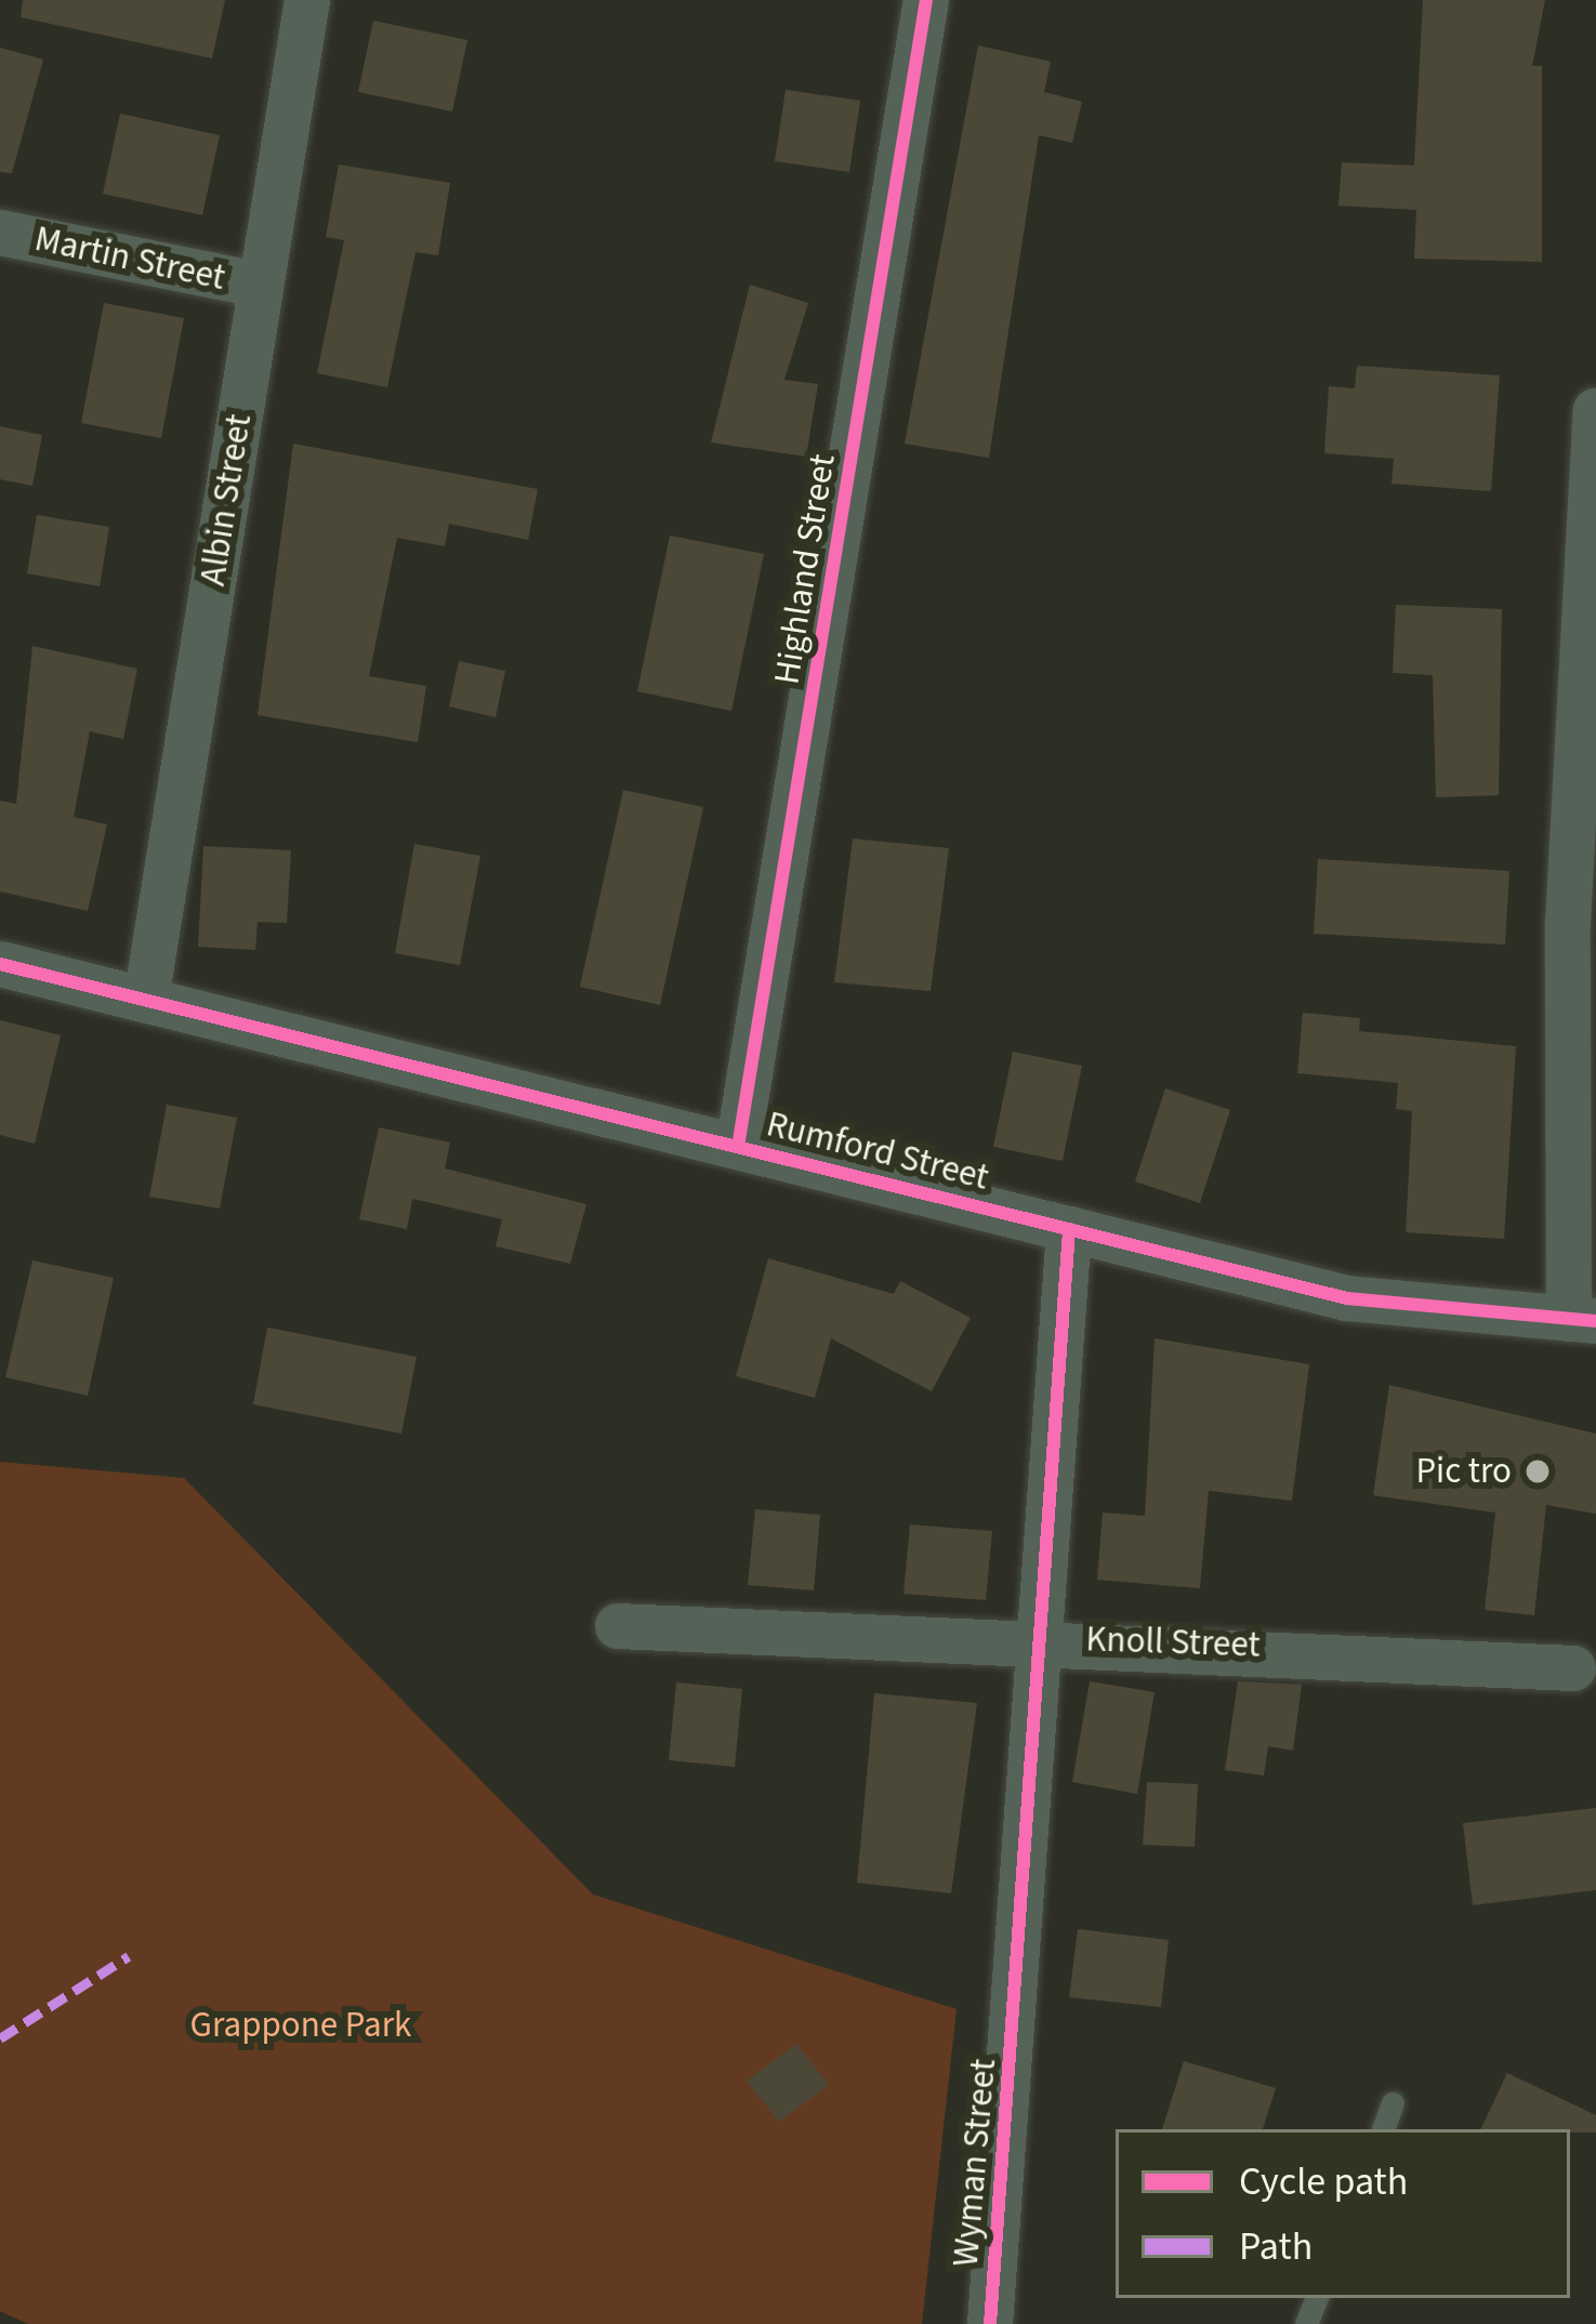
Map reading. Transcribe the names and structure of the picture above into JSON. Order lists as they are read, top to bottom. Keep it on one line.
{"streets":{"street":["Martin Street","Albin Street","Highland Street","Rumford Street","Knoll Street","Wyman Street"]},"crossings":[["Martin Street","Albin Street"],["Albin Street","Rumford Street"],["Highland Street","Rumford Street"],["Rumford Street","Wyman Street"],["Knoll Street","Wyman Street"]],"parks":["Grappone Park"],"places":["Pic tro"],"legend":["Cycle path","Path"]}
